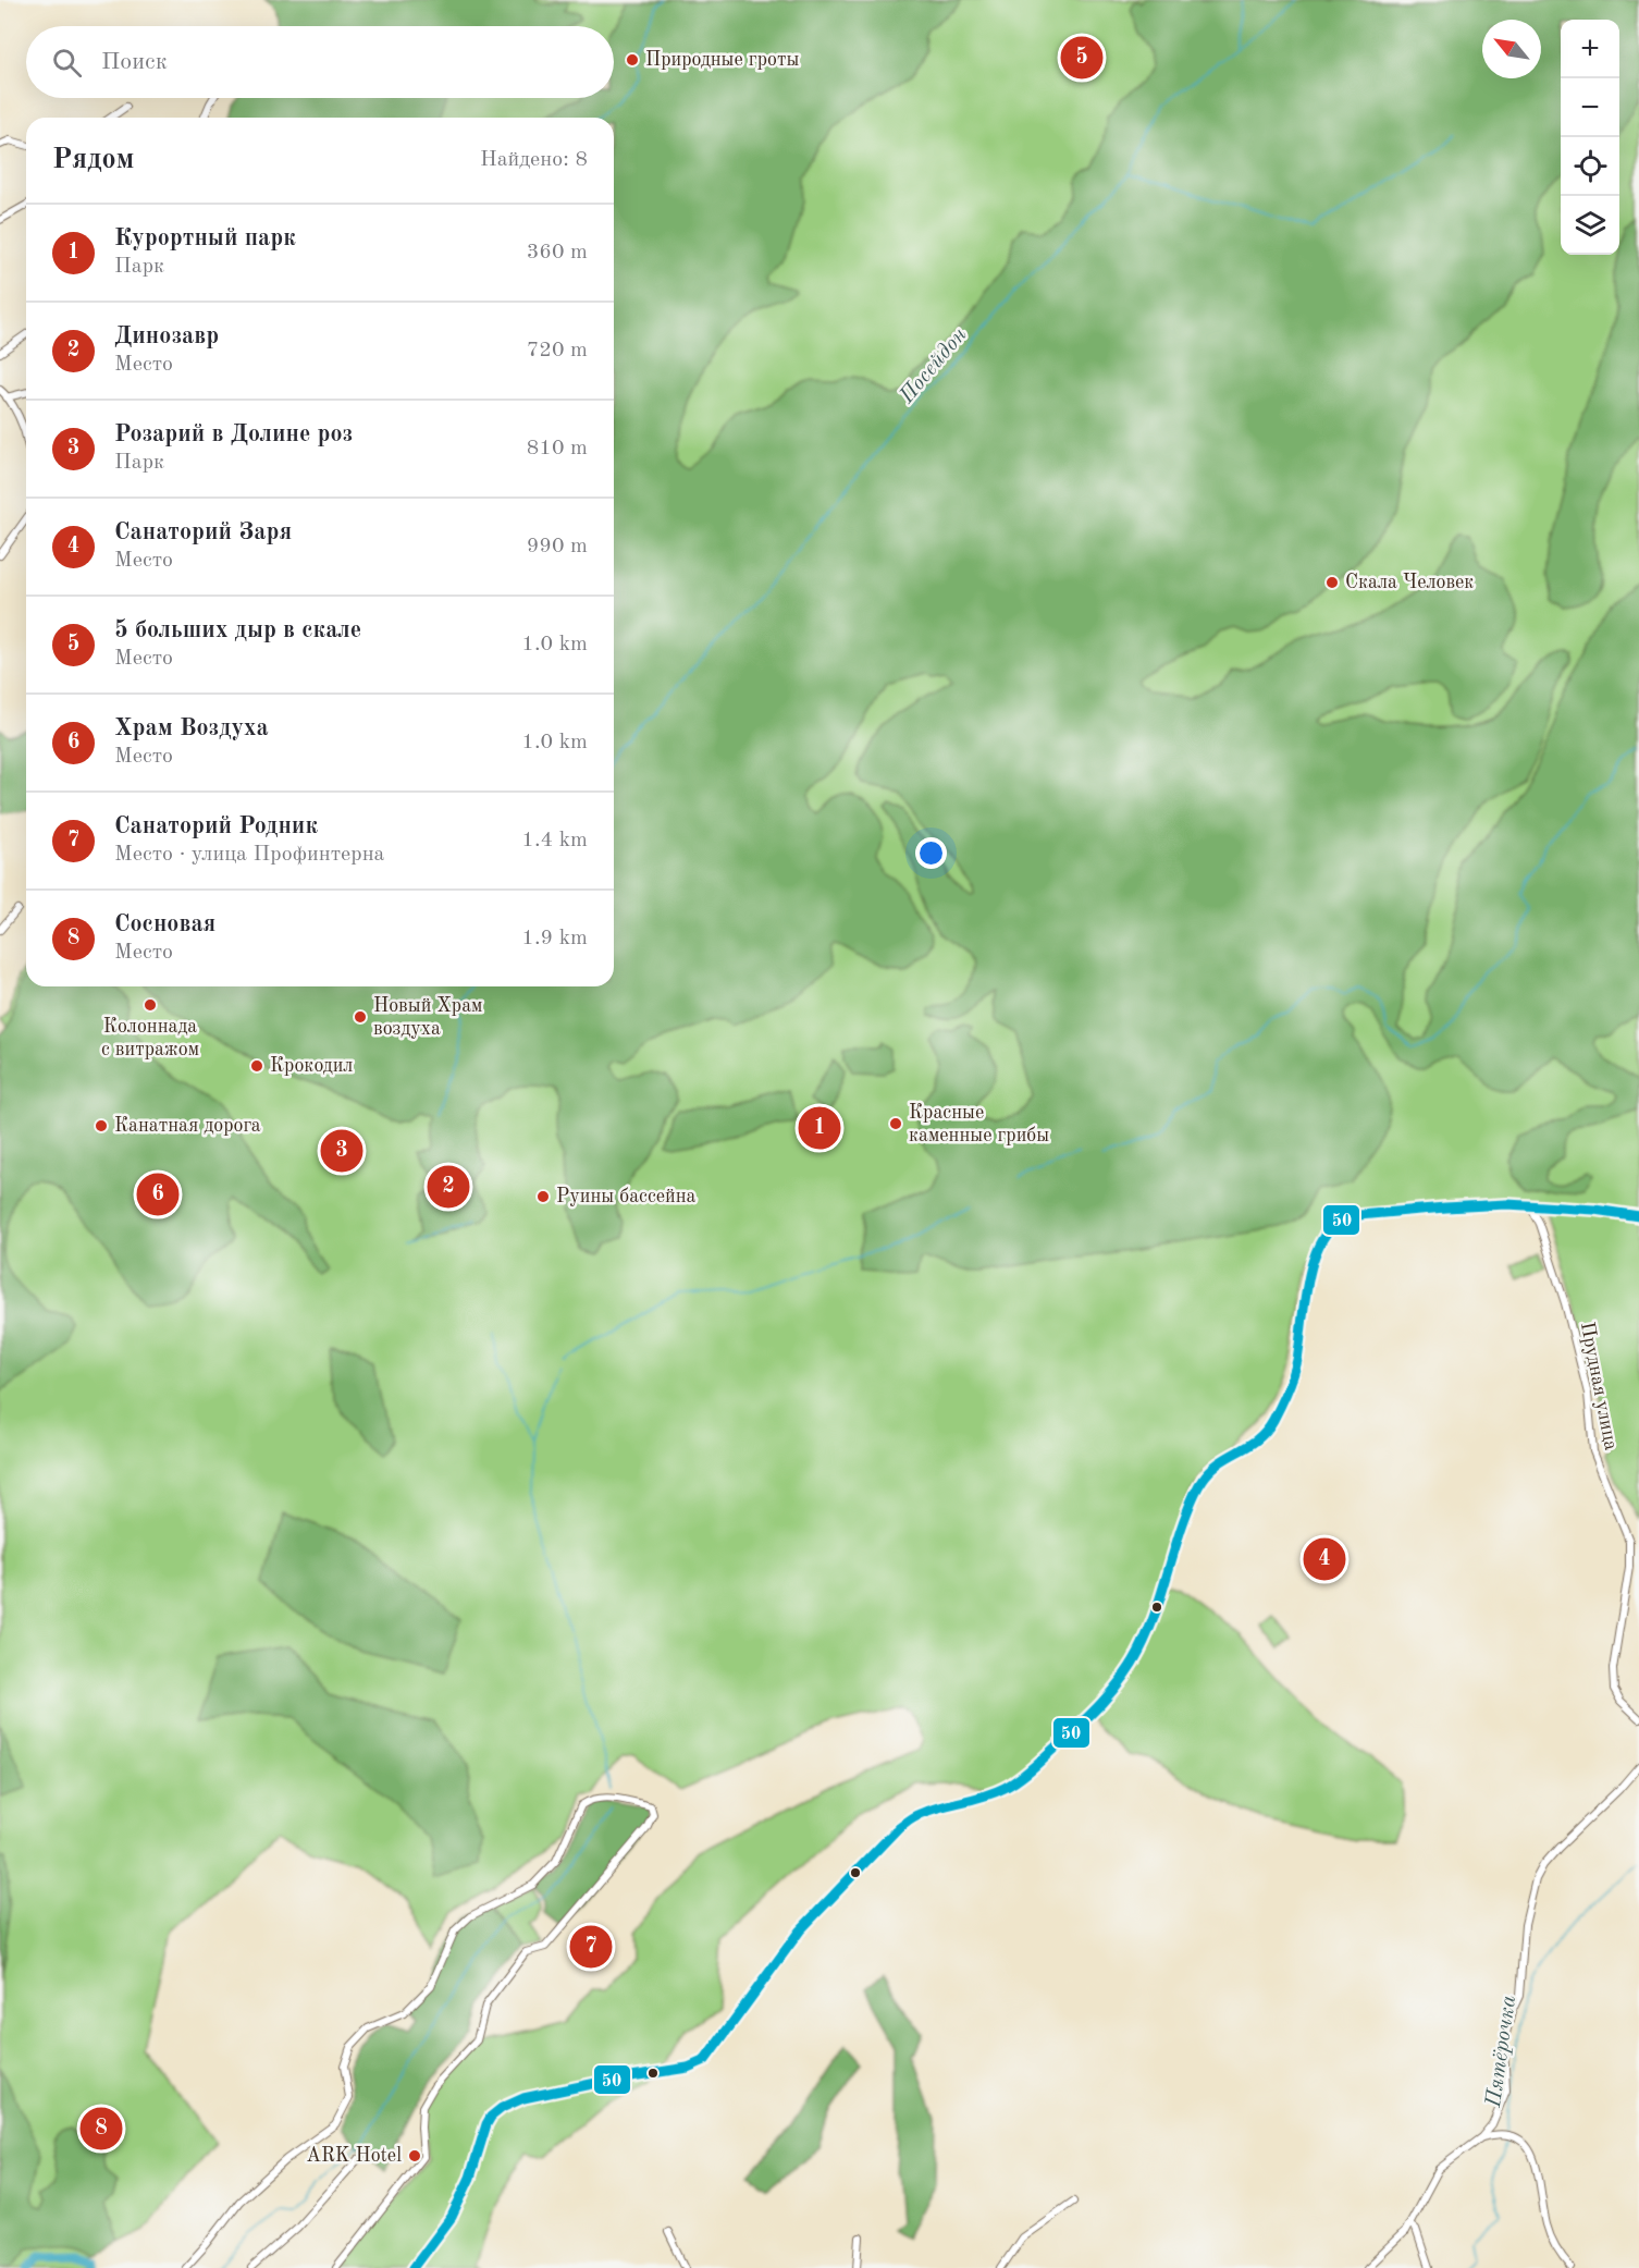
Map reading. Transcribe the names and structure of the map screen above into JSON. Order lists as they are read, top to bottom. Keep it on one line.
{"streets":{"street":["Прудная улица"]},"water":["Посейдон","Пятёрочка"],"places":["Природные гроты","Скала Человек","Колоннада с витражом","Новый Храм воздуха","Крокодил","Красные каменные грибы","Канатная дорога","Руины бассейна","ARK Hotel"],"lines":["transit line 50"],"north":"top left","page":{"map_buttons":["+","−"],"search":"Поиск","pins":["5","1","3","2","6","4","7","8"],"heading":["Рядом","Найдено: 8"],"list":[{"mark":"1","name":"Курортный парк","note":"Парк","value":"360 m"},{"mark":"2","name":"Динозавр","note":"Место","value":"720 m"},{"mark":"3","name":"Розарий в Долине роз","note":"Парк","value":"810 m"},{"mark":"4","name":"Санаторий Заря","note":"Место","value":"990 m"},{"mark":"5","name":"5 больших дыр в скале","note":"Место","value":"1.0 km"},{"mark":"6","name":"Храм Воздуха","note":"Место","value":"1.0 km"},{"mark":"7","name":"Санаторий Родник","note":"Место · улица Профинтерна","value":"1.4 km"},{"mark":"8","name":"Сосновая","note":"Место","value":"1.9 km"}]}}
